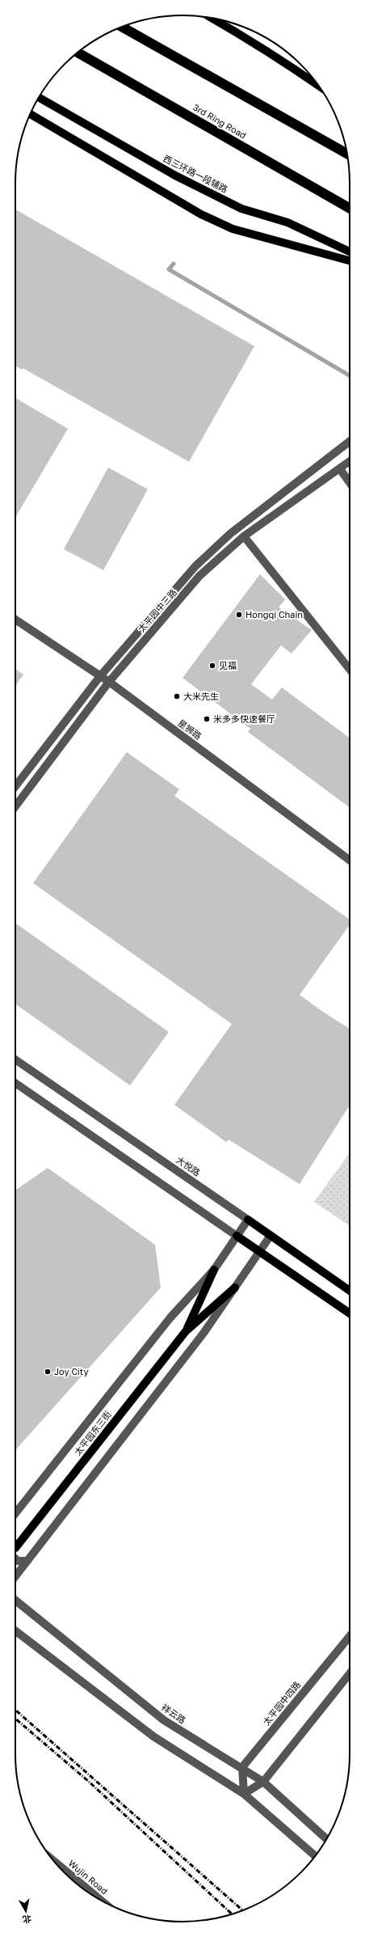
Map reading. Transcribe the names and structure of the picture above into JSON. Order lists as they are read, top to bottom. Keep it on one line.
{"streets":{"highway":["3rd Ring Road"],"main road":["西三环路一段辅路","大悦路","太平园东三街"],"street":["太平园中三路","星狮路","太平园中四路","祥云路","Wujin Road"]},"crossings":[["太平园中三路","星狮路"],["太平园中四路","祥云路"]],"places":["Hongqi Chain","见福","大米先生","米多多快速餐厅","Joy City"],"north":"bottom"}
